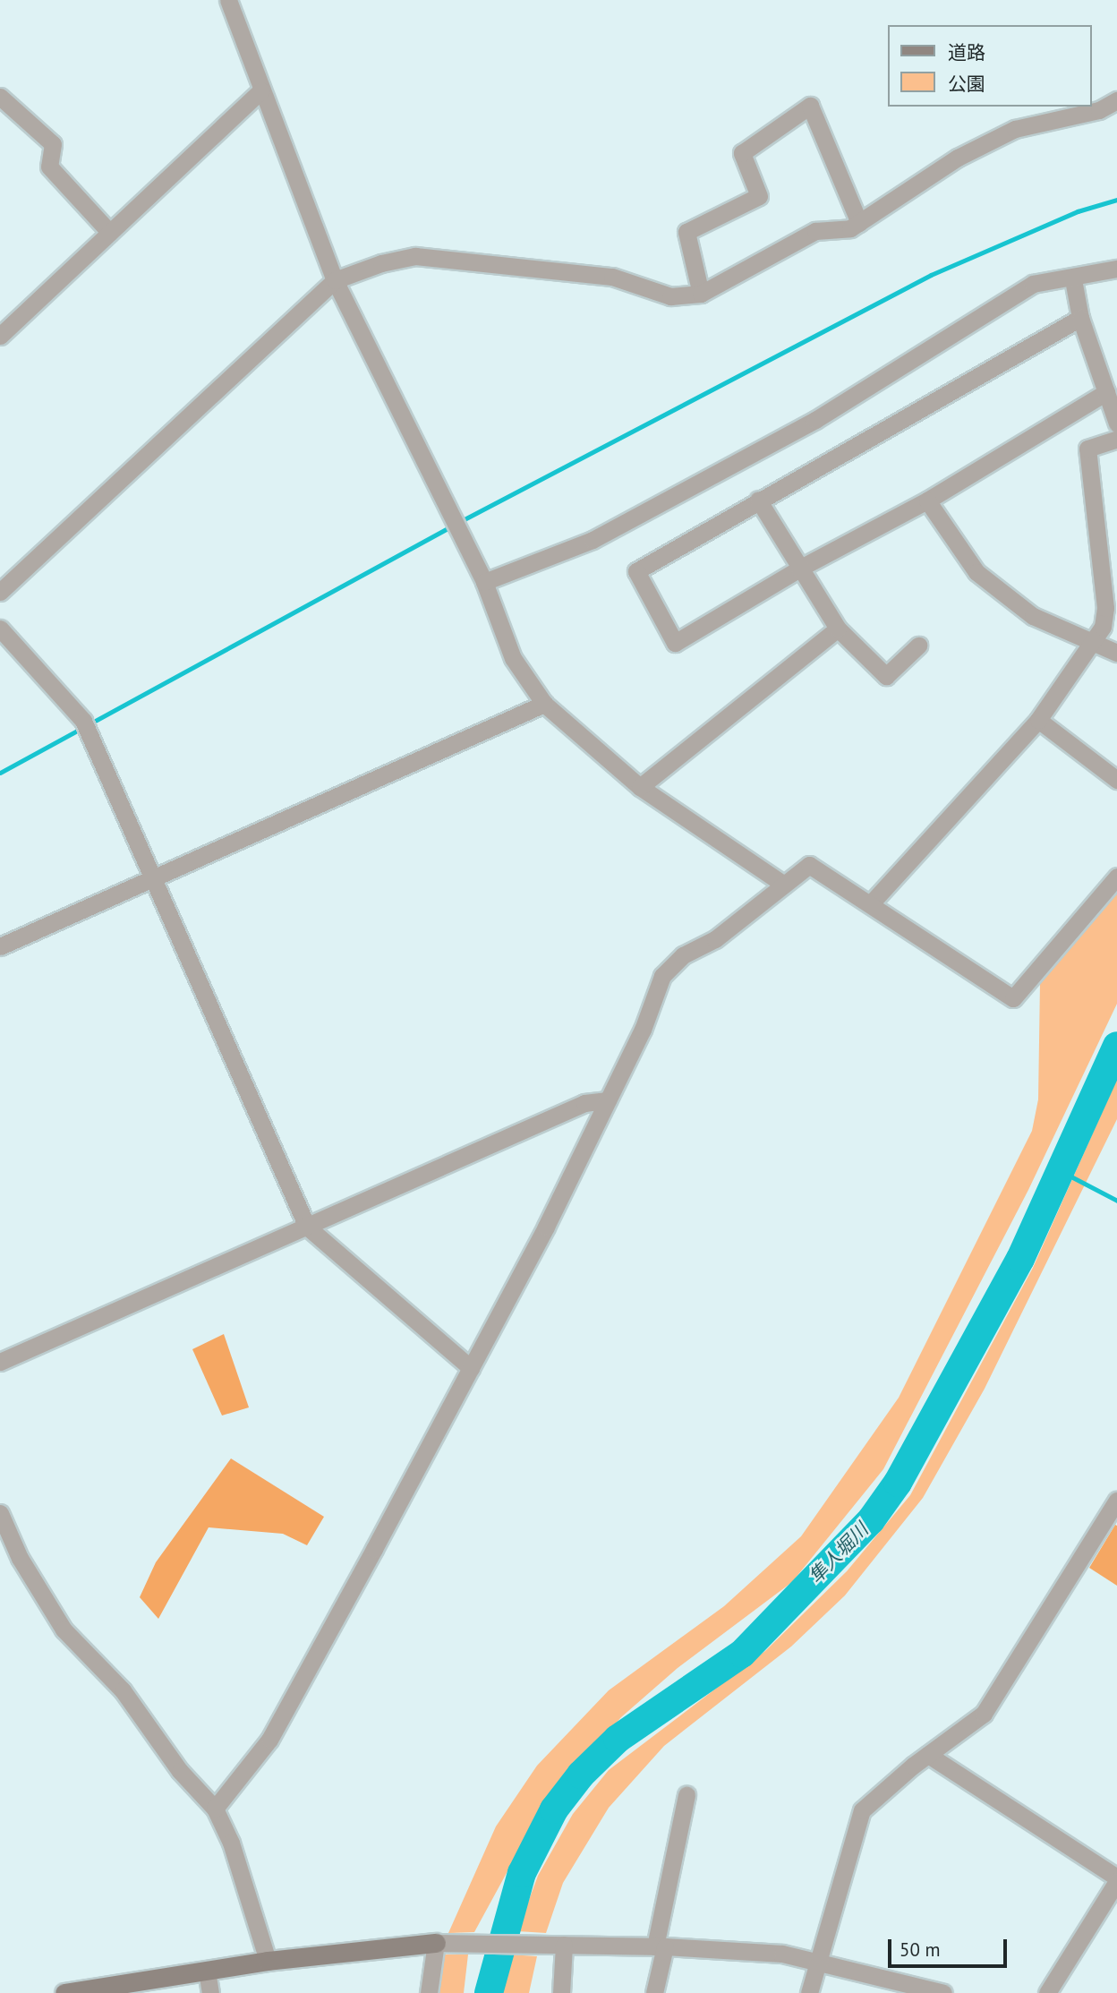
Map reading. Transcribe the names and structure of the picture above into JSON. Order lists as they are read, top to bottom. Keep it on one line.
{"water":["隼人堀川"],"legend":["道路","公園"],"scale_bar":"50 m"}
